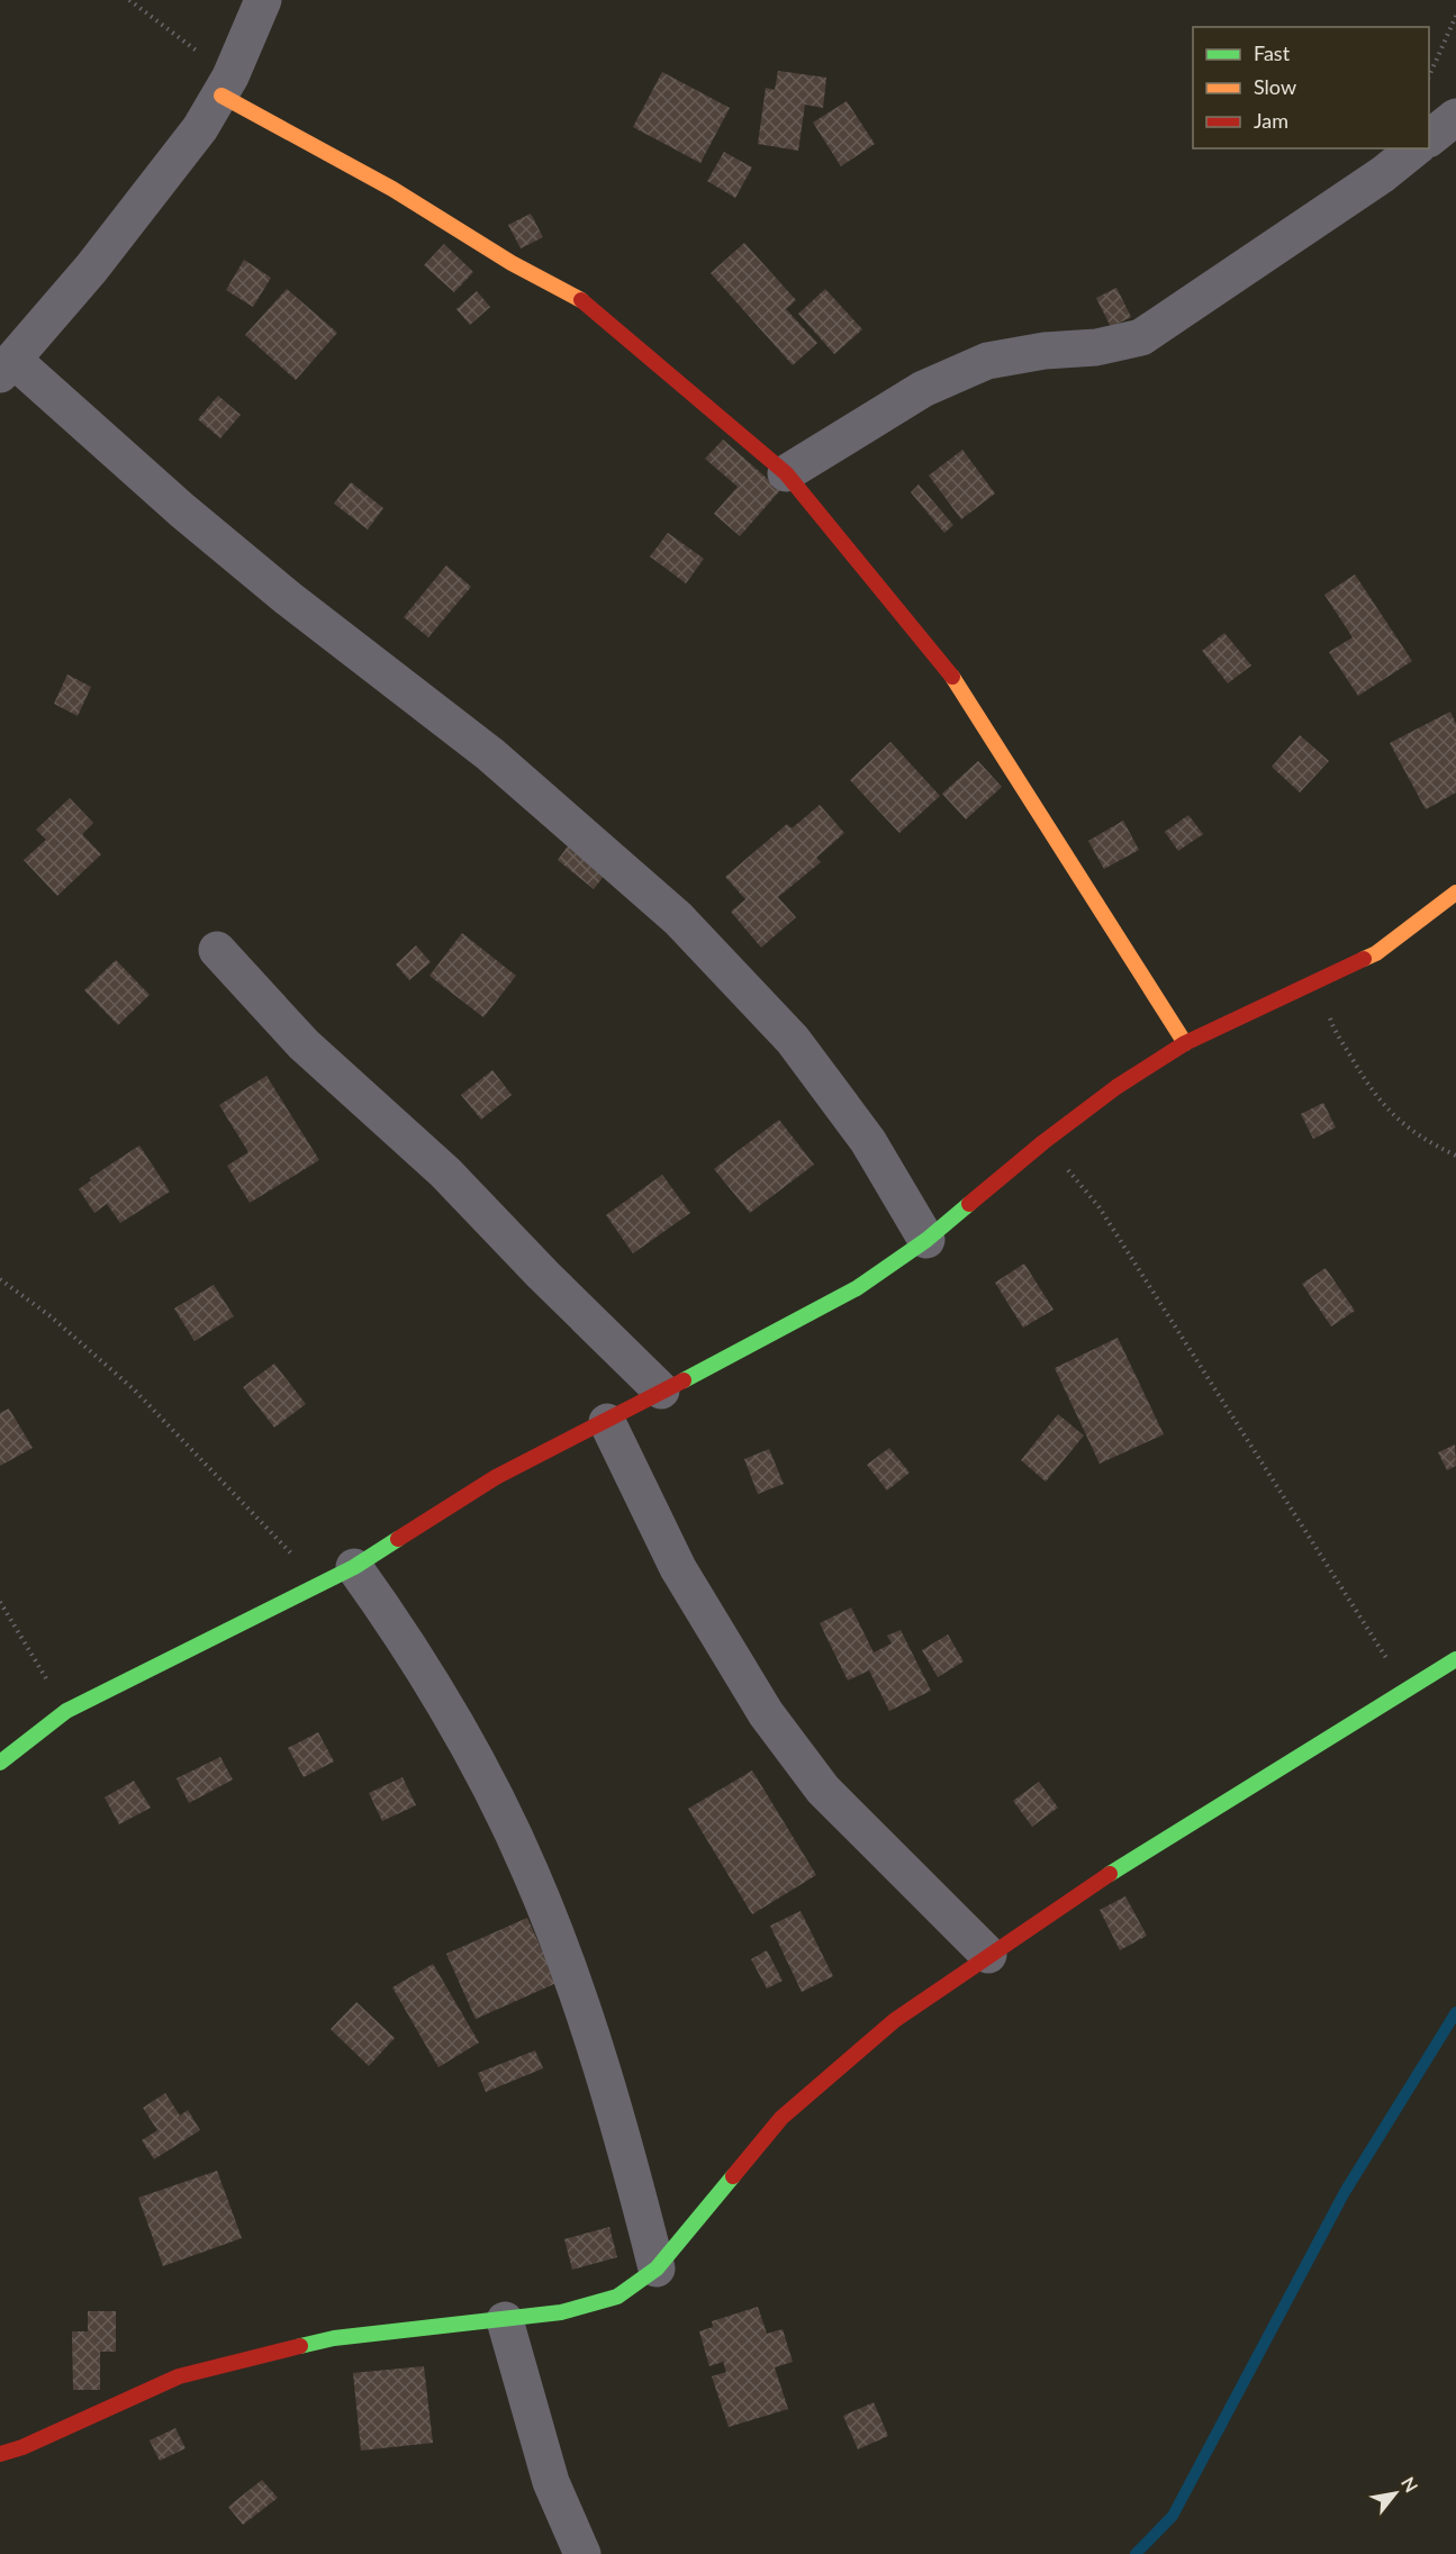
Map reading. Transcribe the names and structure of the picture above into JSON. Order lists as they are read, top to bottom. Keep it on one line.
{"legend":["Fast","Slow","Jam"],"north":"top right"}
